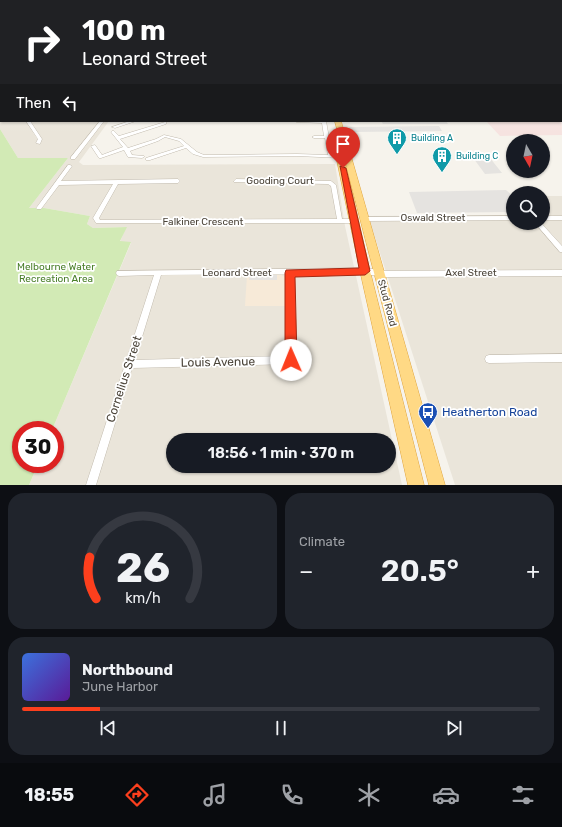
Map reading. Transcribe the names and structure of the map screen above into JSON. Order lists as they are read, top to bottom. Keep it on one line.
{"streets":{"highway":["Stud Road"],"street":["Gooding Court","Oswald Street","Falkiner Crescent","Leonard Street","Axel Street","Louis Avenue","Cornelius Street"]},"crossings":[["Gooding Court","Falkiner Crescent"],["Oswald Street","Falkiner Crescent"],["Oswald Street","Stud Road"],["Falkiner Crescent","Stud Road"],["Leonard Street","Axel Street"],["Leonard Street","Stud Road"],["Leonard Street","Louis Avenue"],["Leonard Street","Cornelius Street"],["Axel Street","Stud Road"],["Louis Avenue","Cornelius Street"]],"parks":["Melbourne Water Recreation Area"],"places":{"building":["Building A","Building C"],"bus stop":["Heatherton Road"]},"north":"bottom","page":{"turn":["100 m","Leonard Street"],"then":"Then","limit":"30","trip":"18:56 · 1 min · 370 m","tile":"Climate","heat":["−","20.5°","+"],"song":["Northbound","June Harbor"],"tabs":"18:55","gauge":["26","km/h"]}}
